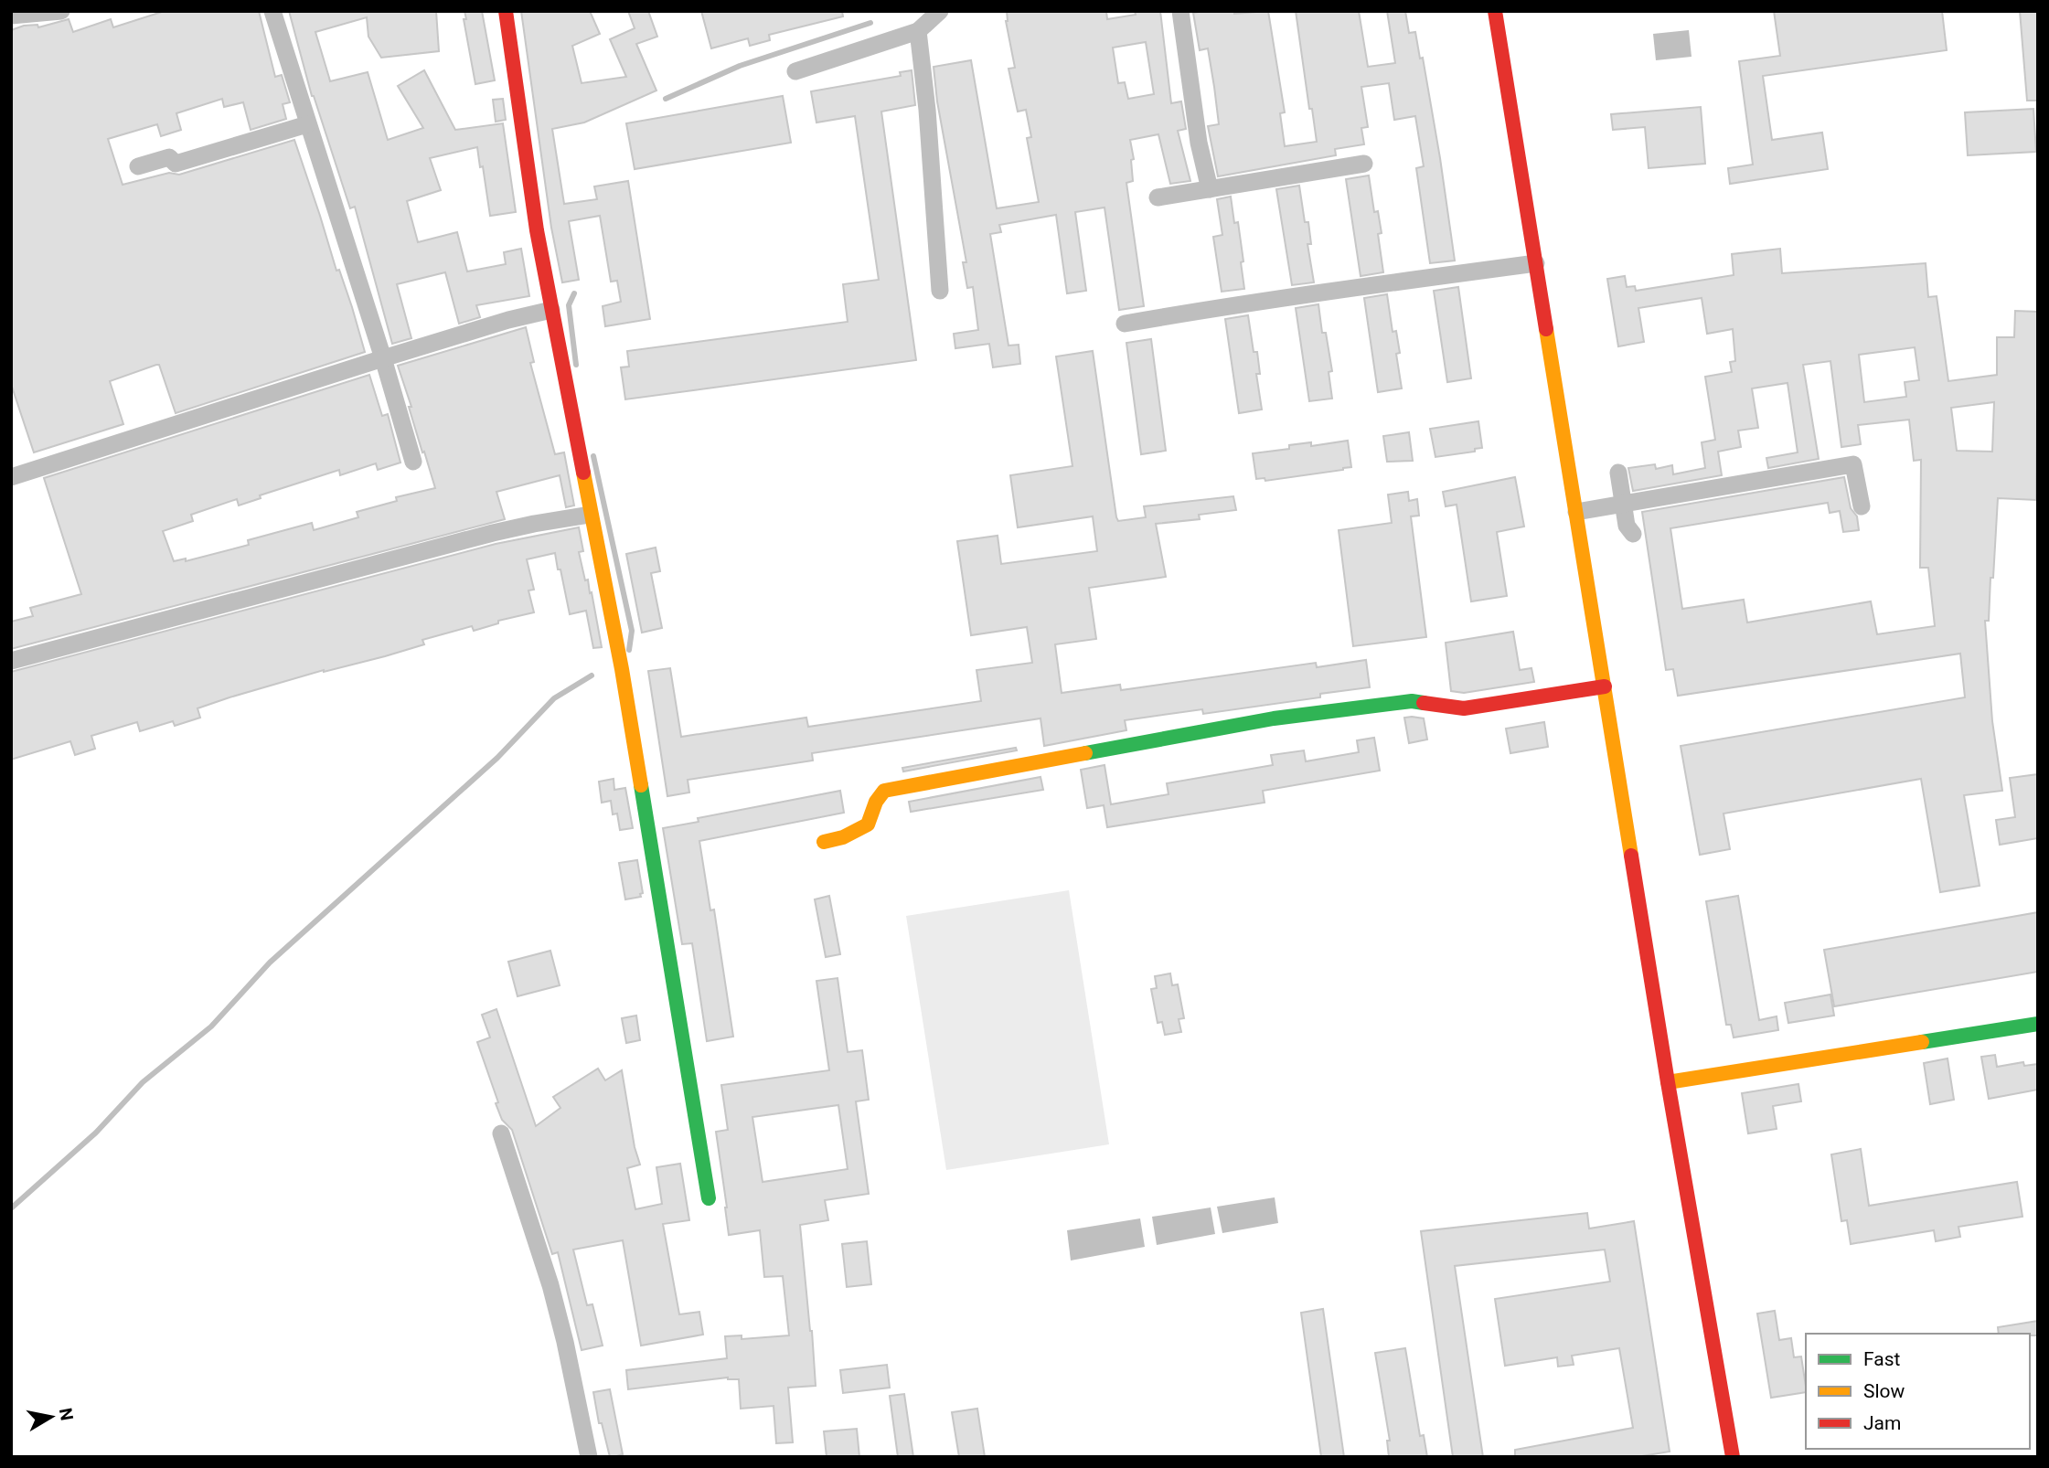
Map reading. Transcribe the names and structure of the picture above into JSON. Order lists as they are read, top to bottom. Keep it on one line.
{"legend":["Fast","Slow","Jam"],"north":"right"}
